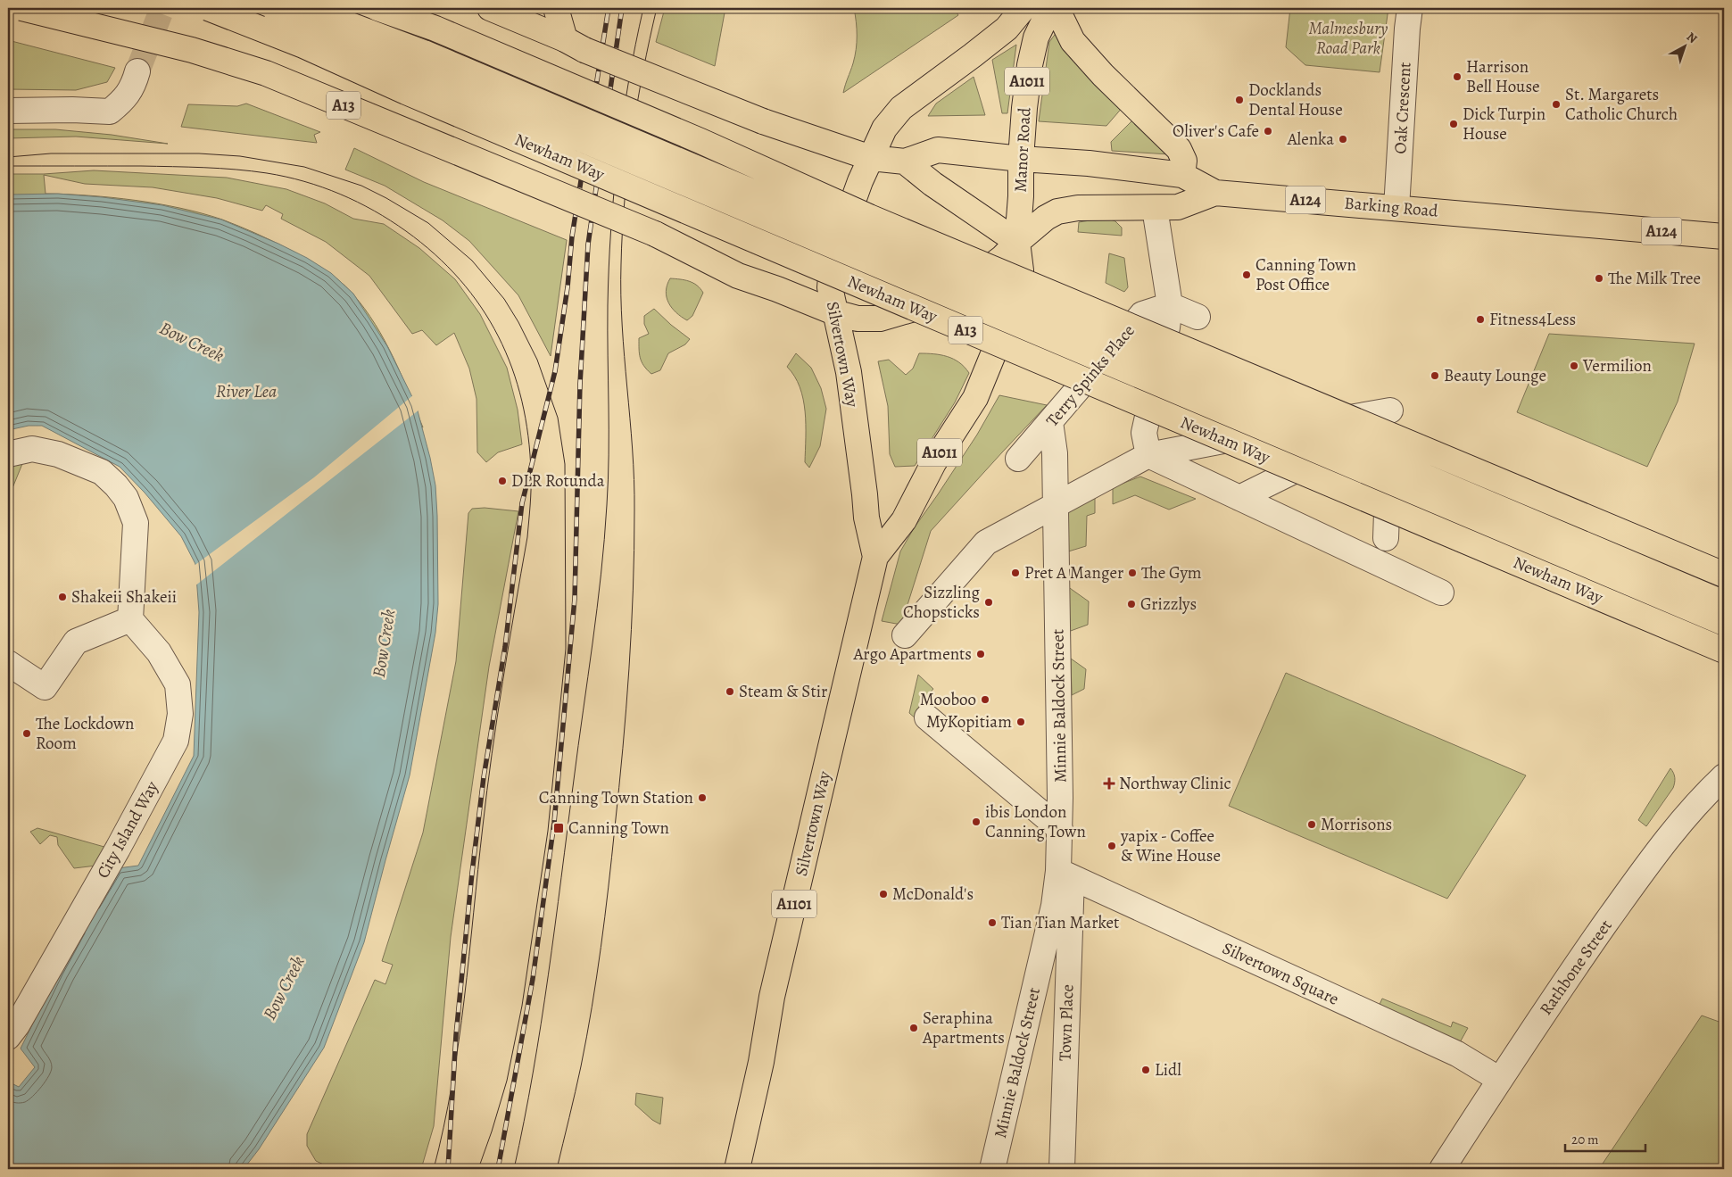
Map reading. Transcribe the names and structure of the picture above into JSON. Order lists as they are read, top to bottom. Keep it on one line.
{"streets":{"main road":["A1011","A13","Manor Road","Newham Way","A124","Barking Road","Silvertown Way","A1101"],"street":["Oak Crescent","Terry Spinks Place","Minnie Baldock Street","City Island Way","Rathbone Street","Silvertown Square","Town Place"]},"crossings":[["A13","Barking Road"],["A13","Silvertown Way"],["Oak Crescent","Barking Road"],["Manor Road","A124"],["Manor Road","Barking Road"],["Manor Road","Silvertown Way"],["A124","Barking Road"],["Barking Road","Silvertown Way"],["Terry Spinks Place","Minnie Baldock Street"],["Minnie Baldock Street","Silvertown Square"],["Minnie Baldock Street","Town Place"],["Rathbone Street","Silvertown Square"],["Silvertown Square","Town Place"]],"water":["Bow Creek","River Lea"],"parks":["Malmesbury Road Park"],"places":{"other":["Harrison Bell House","Docklands Dental House","St. Margarets Catholic Church","Dick Turpin House","Oliver's Cafe","Alenka","Canning Town Post Office","The Milk Tree","Fitness4Less","Vermilion","Beauty Lounge","DLR Rotunda","Pret A Manger","The Gym","Shakeii Shakeii","Sizzling Chopsticks","Grizzlys","Argo Apartments","Steam & Stir","Mooboo","MyKopitiam","The Lockdown Room","Canning Town Station","ibis London Canning Town","Morrisons","yapix - Coffee & Wine House","McDonald's","Tian Tian Market","Seraphina Apartments","Lidl"],"health":["Northway Clinic"],"transit":["Canning Town"]},"scale_bar":"20 m","north":"top right"}
